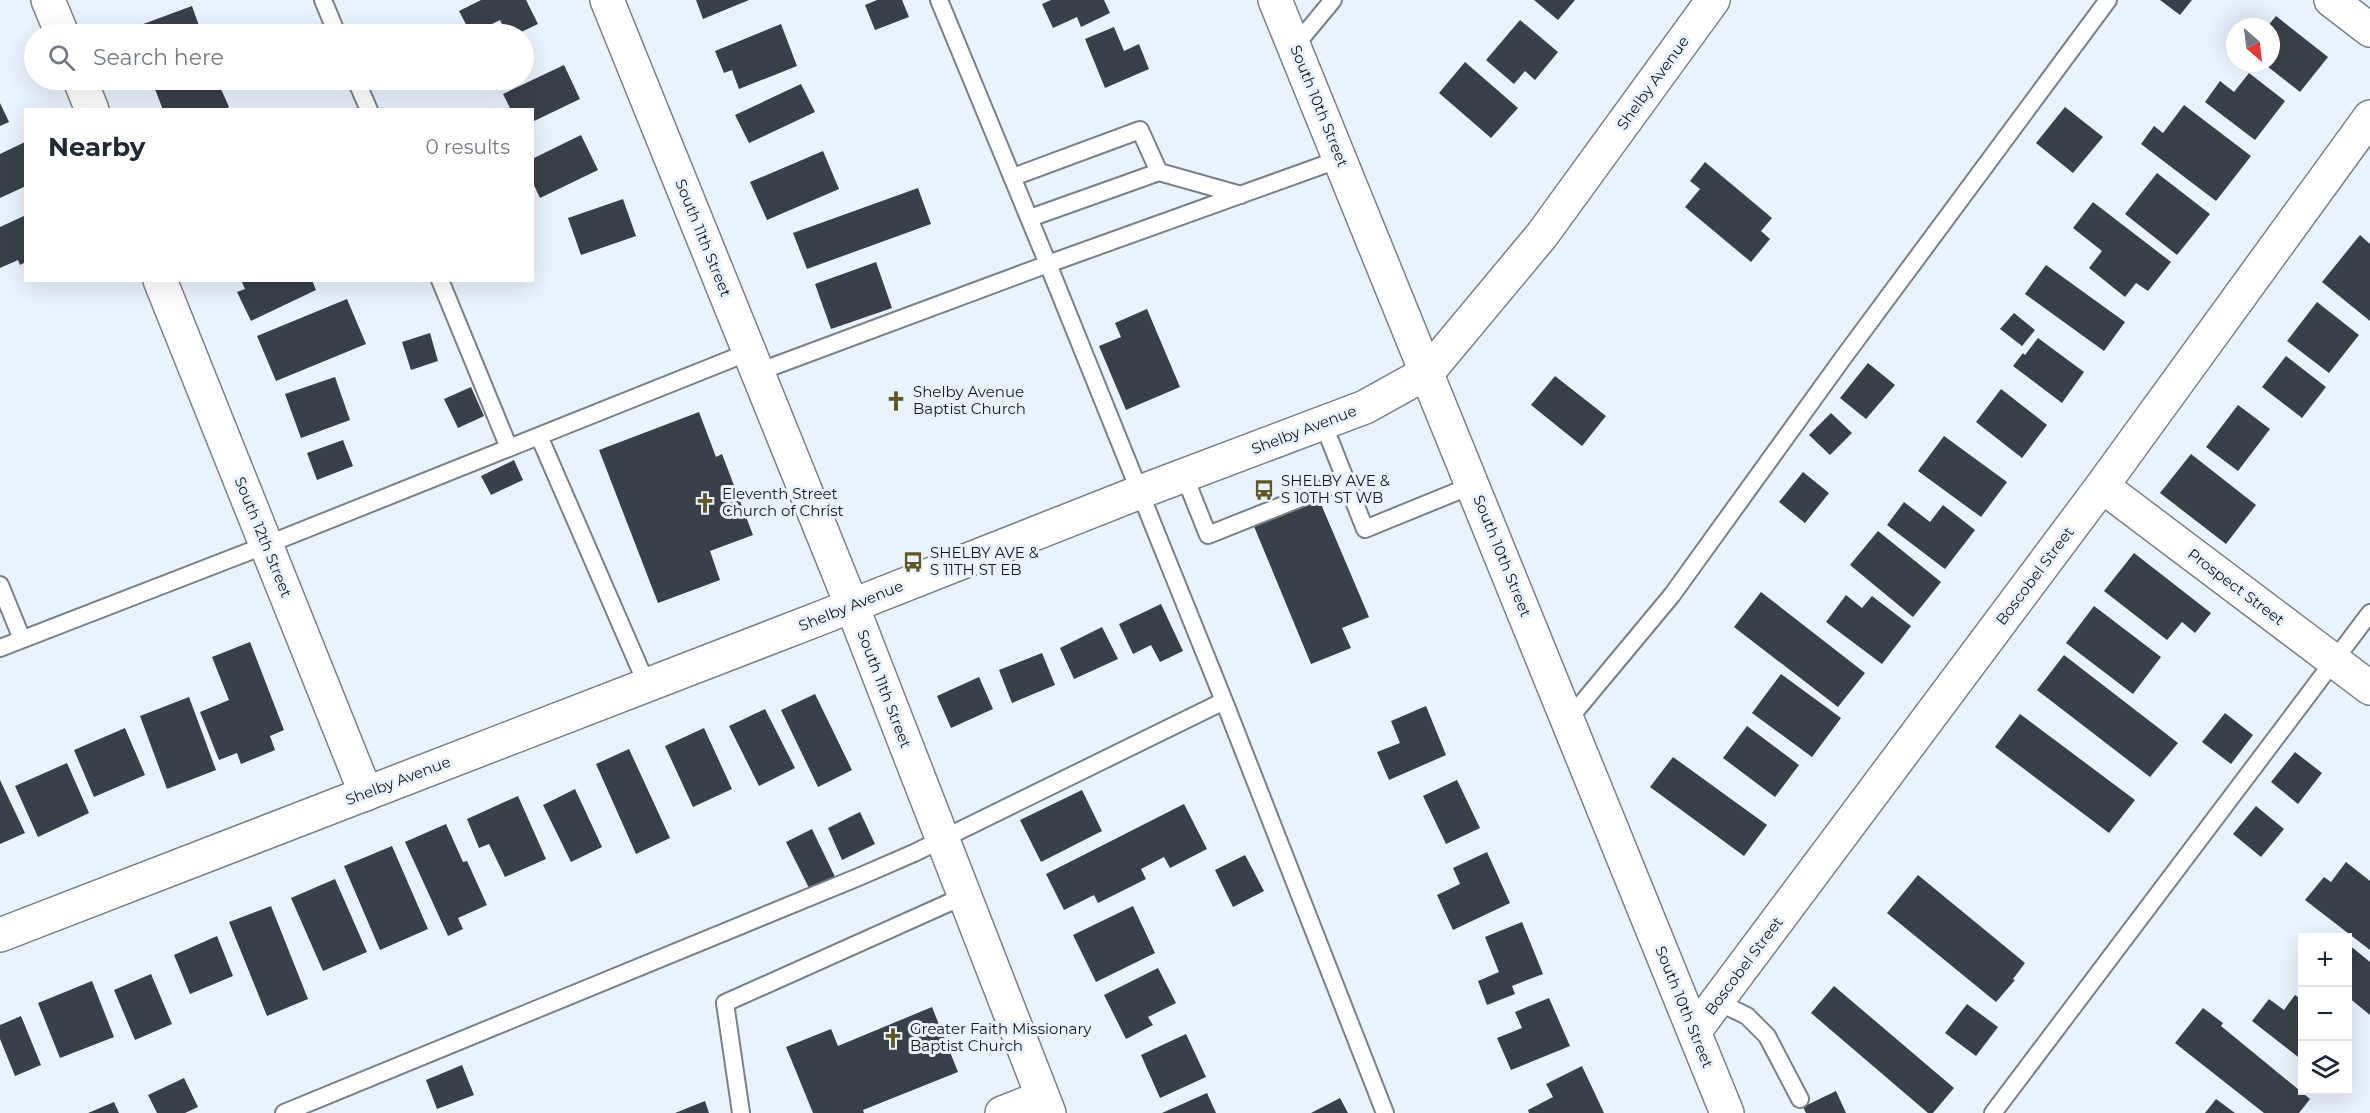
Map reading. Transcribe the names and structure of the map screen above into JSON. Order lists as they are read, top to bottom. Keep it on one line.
{"streets":{"street":["Shelby Avenue","South 10th Street","South 11th Street","South 12th Street","Boscobel Street","Prospect Street"]},"crossings":[["Shelby Avenue","South 10th Street"],["Shelby Avenue","South 11th Street"],["Shelby Avenue","South 12th Street"],["South 10th Street","Boscobel Street"],["Boscobel Street","Prospect Street"]],"places":{"church":["Shelby Avenue Baptist Church","Eleventh Street Church of Christ","Greater Faith Missionary Baptist Church"],"bus stop":["SHELBY AVE & S 10TH ST WB","SHELBY AVE & S 11TH ST EB"]},"north":"bottom right","page":{"search":"Search here","heading":["Nearby","0 results"],"map_buttons":["+","−"]}}
